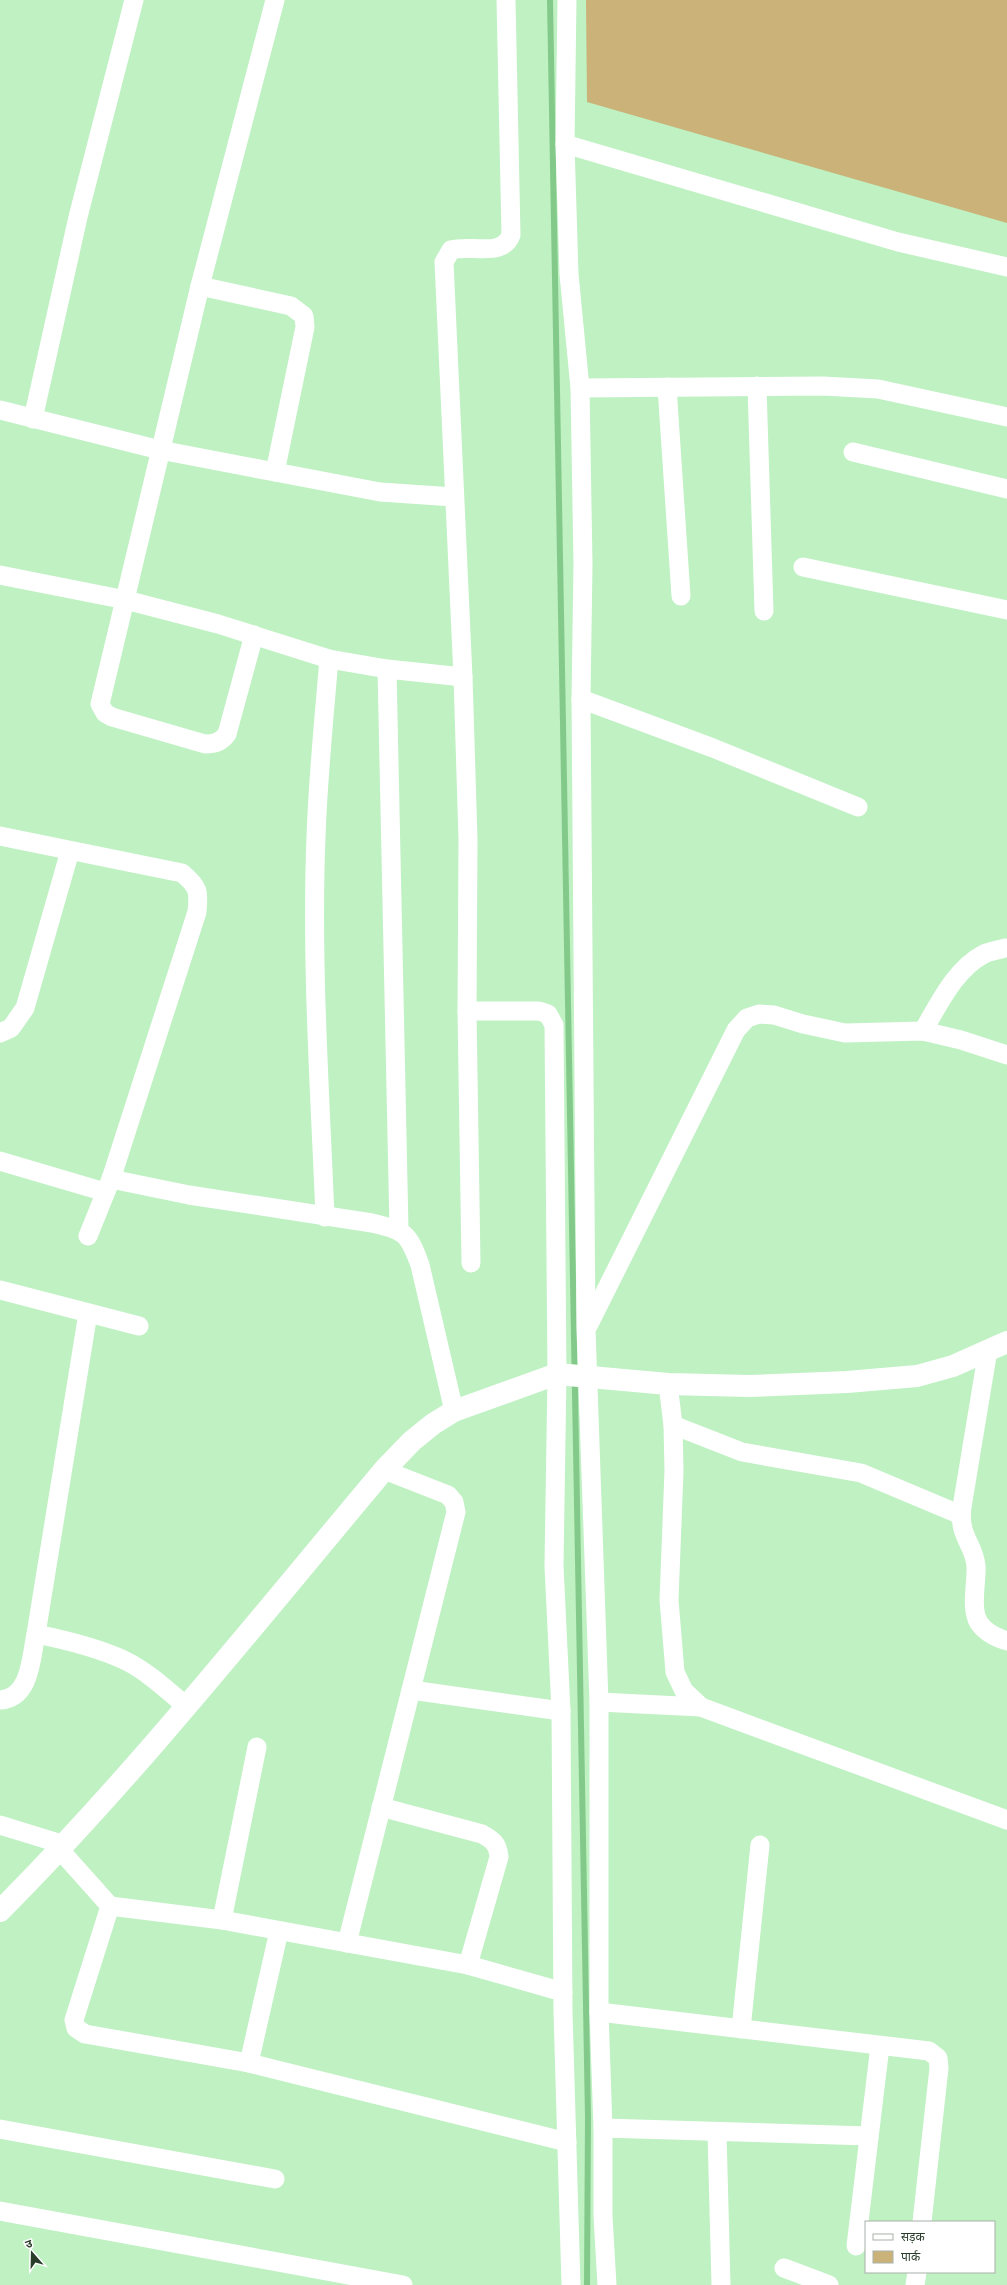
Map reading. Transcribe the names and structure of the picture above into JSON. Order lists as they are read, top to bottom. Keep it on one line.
{"legend":["सड़क","पार्क"],"north":"top"}
